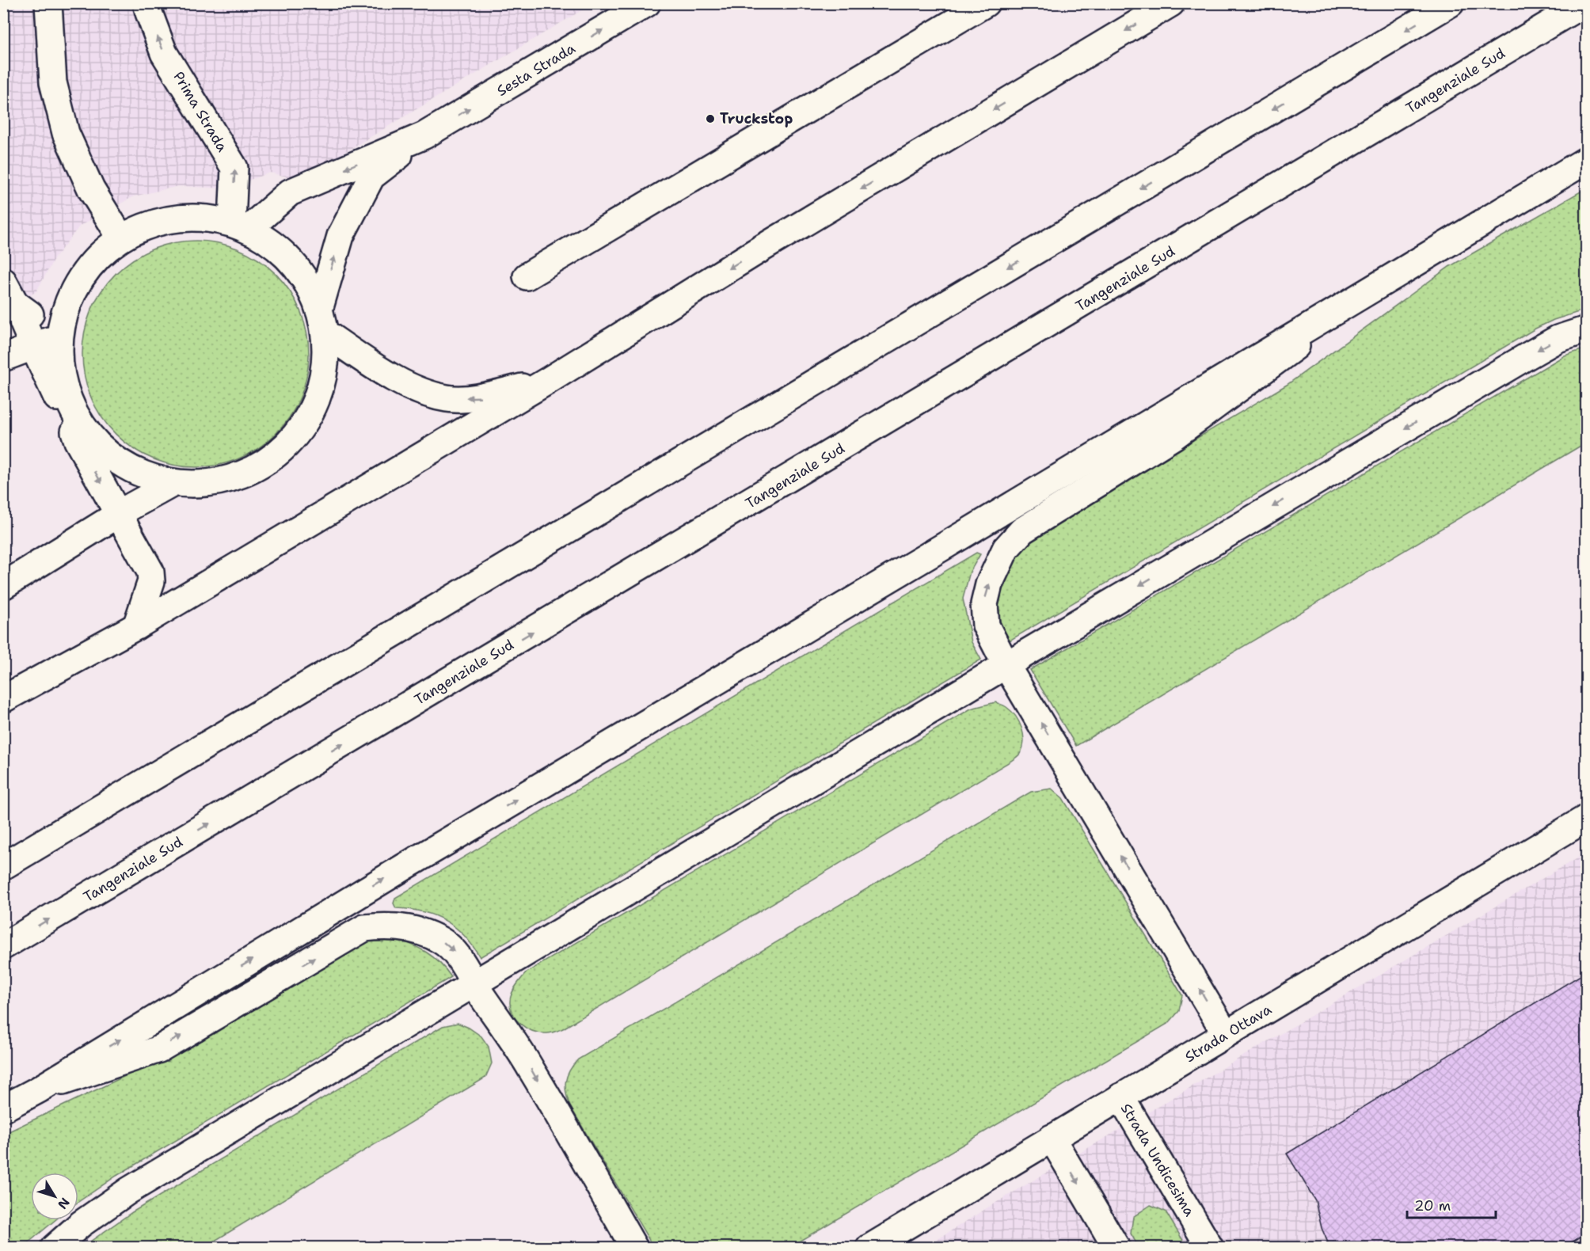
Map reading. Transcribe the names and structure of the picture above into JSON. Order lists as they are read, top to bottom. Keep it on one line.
{"streets":{"main road":["Sesta Strada","Tangenziale Sud","Prima Strada","Strada Ottava","Strada Undicesima"]},"crossings":[["Sesta Strada","Prima Strada"],["Strada Ottava","Strada Undicesima"]],"places":["Truckstop"],"scale_bar":"20 m","north":"bottom right"}
